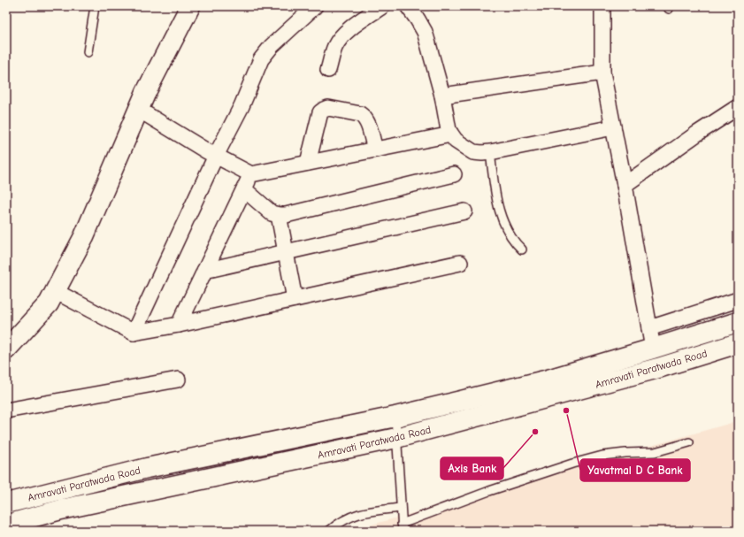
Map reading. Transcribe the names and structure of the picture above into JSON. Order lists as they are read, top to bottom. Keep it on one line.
{"streets":{"main road":["Amravati Paratwada Road"]},"places":["Yavatmal D C Bank","Axis Bank"]}
